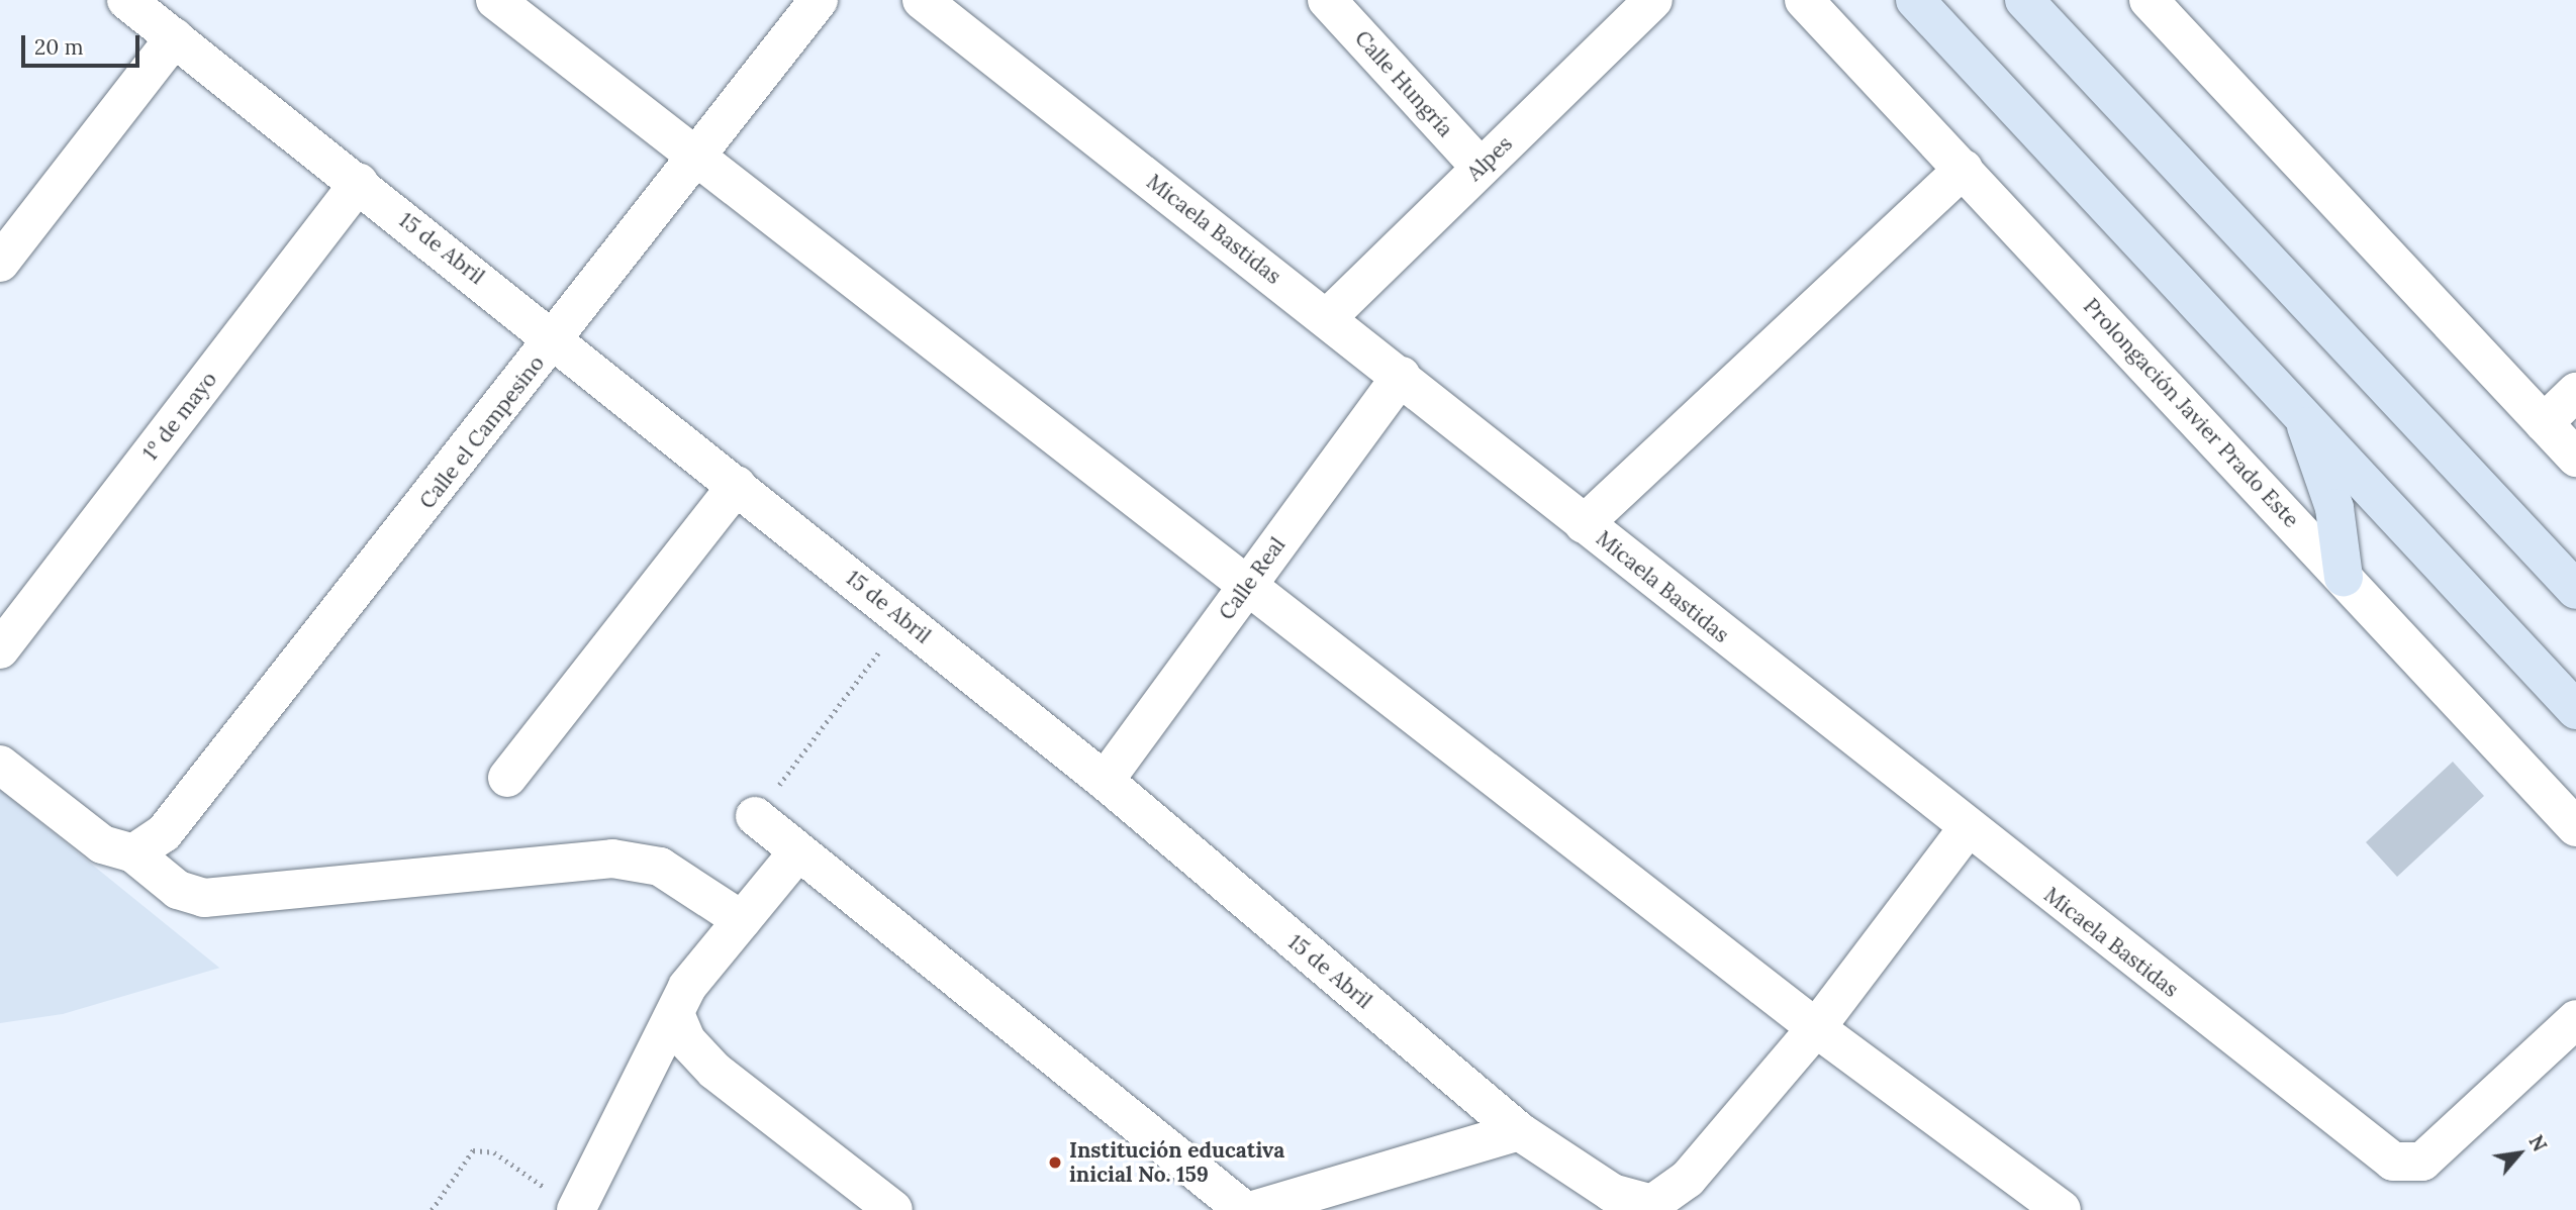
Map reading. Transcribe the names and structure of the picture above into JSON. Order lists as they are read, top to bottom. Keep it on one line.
{"streets":{"street":["Calle Hungría","Alpes","Micaela Bastidas","15 de Abril","Prolongación Javier Prado Este","1º de mayo","Calle el Campesino","Calle Real"]},"crossings":[["Calle Hungría","Alpes"],["Alpes","Micaela Bastidas"],["Micaela Bastidas","Calle Real"],["15 de Abril","1º de mayo"],["15 de Abril","Calle el Campesino"],["15 de Abril","Calle Real"]],"places":["Institución educativa inicial No. 159"],"scale_bar":"20 m","north":"top right"}
